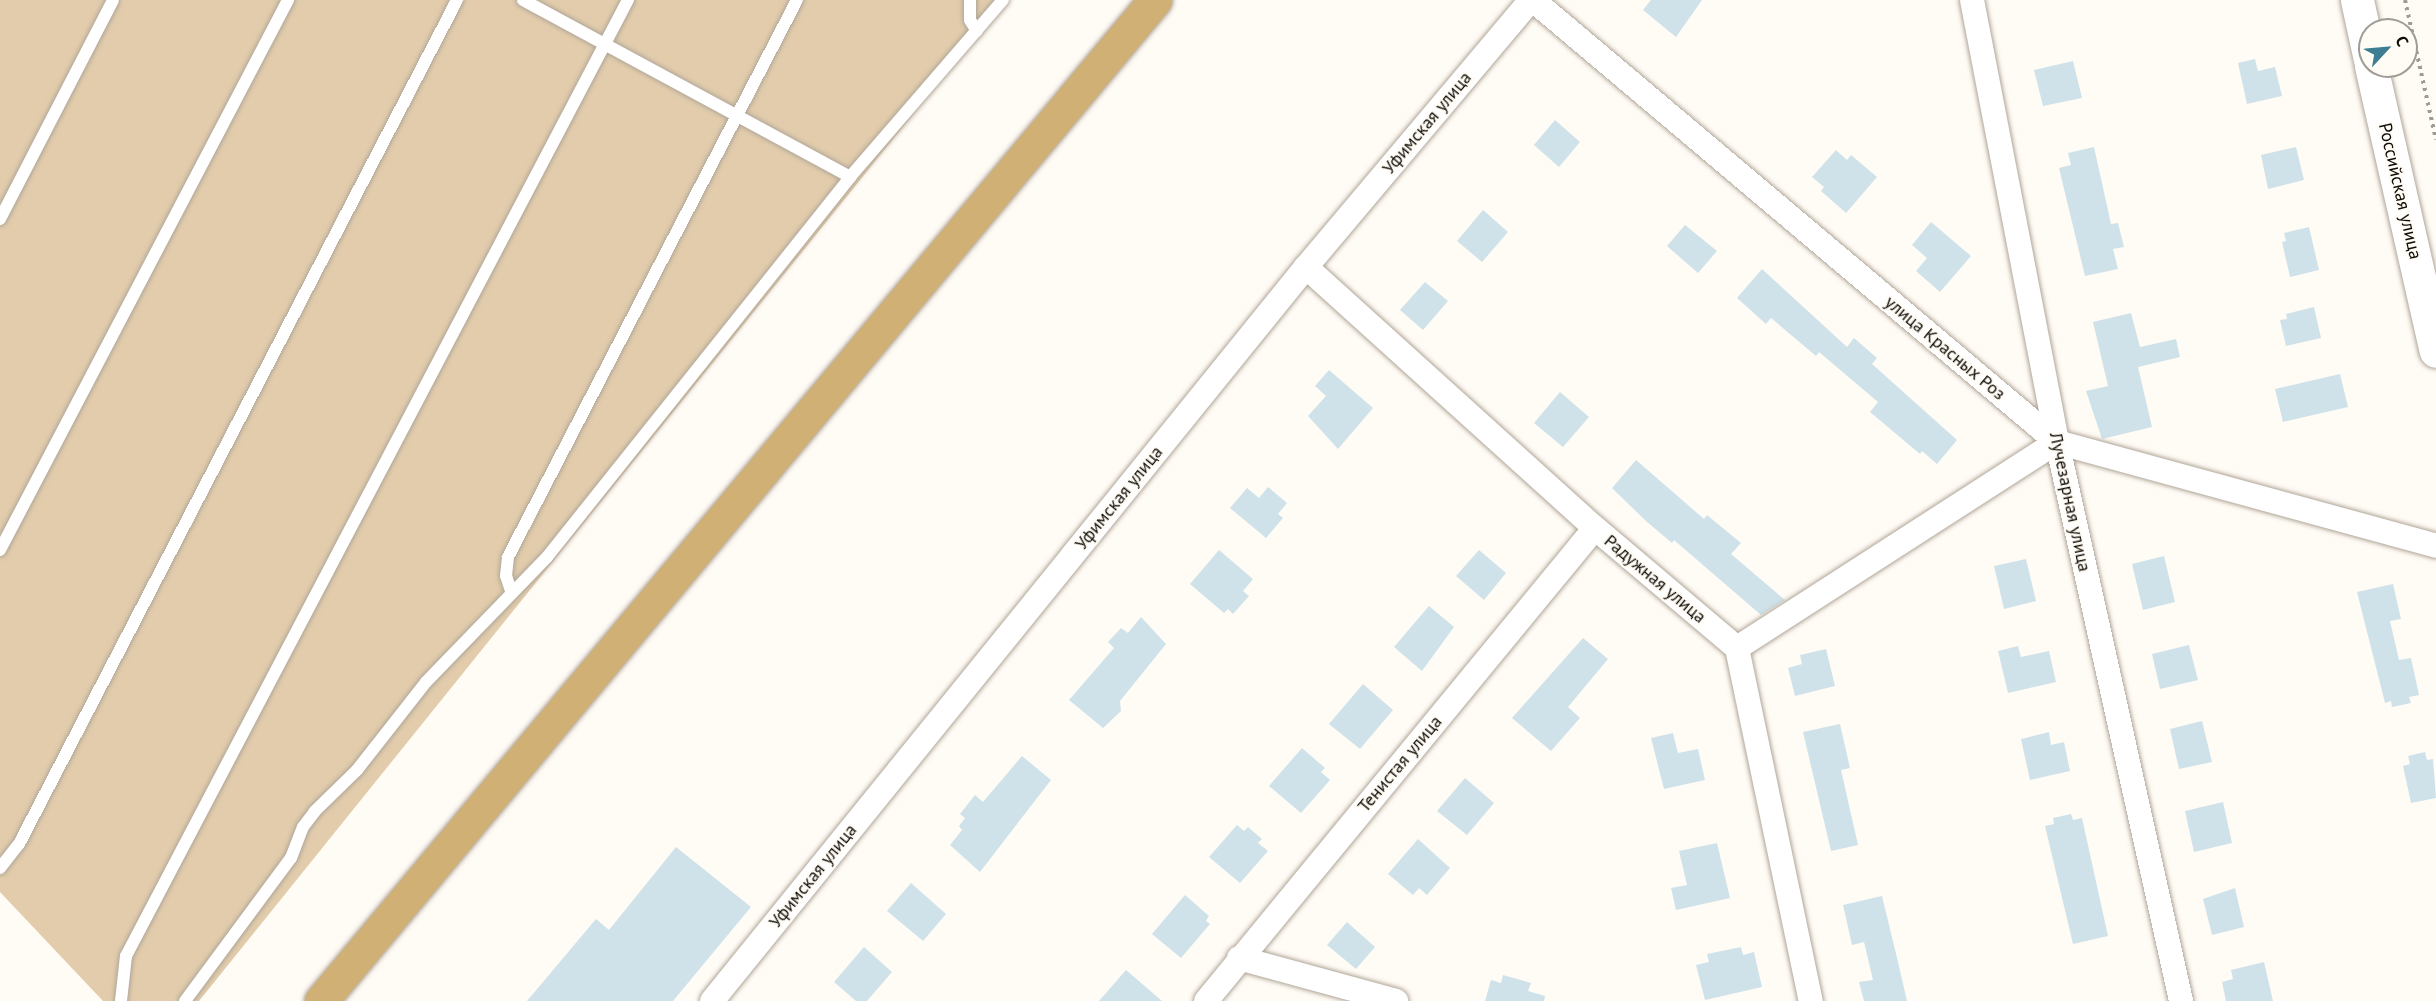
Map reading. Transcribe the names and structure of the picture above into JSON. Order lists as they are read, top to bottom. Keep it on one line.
{"streets":{"main road":["Российская улица"],"street":["Уфимская улица","улица Красных Роз","Лучезарная улица","Радужная улица","Тенистая улица"]},"crossings":[["Уфимская улица","улица Красных Роз"],["Уфимская улица","Радужная улица"],["улица Красных Роз","Лучезарная улица"],["Радужная улица","Тенистая улица"]],"north":"top right"}
